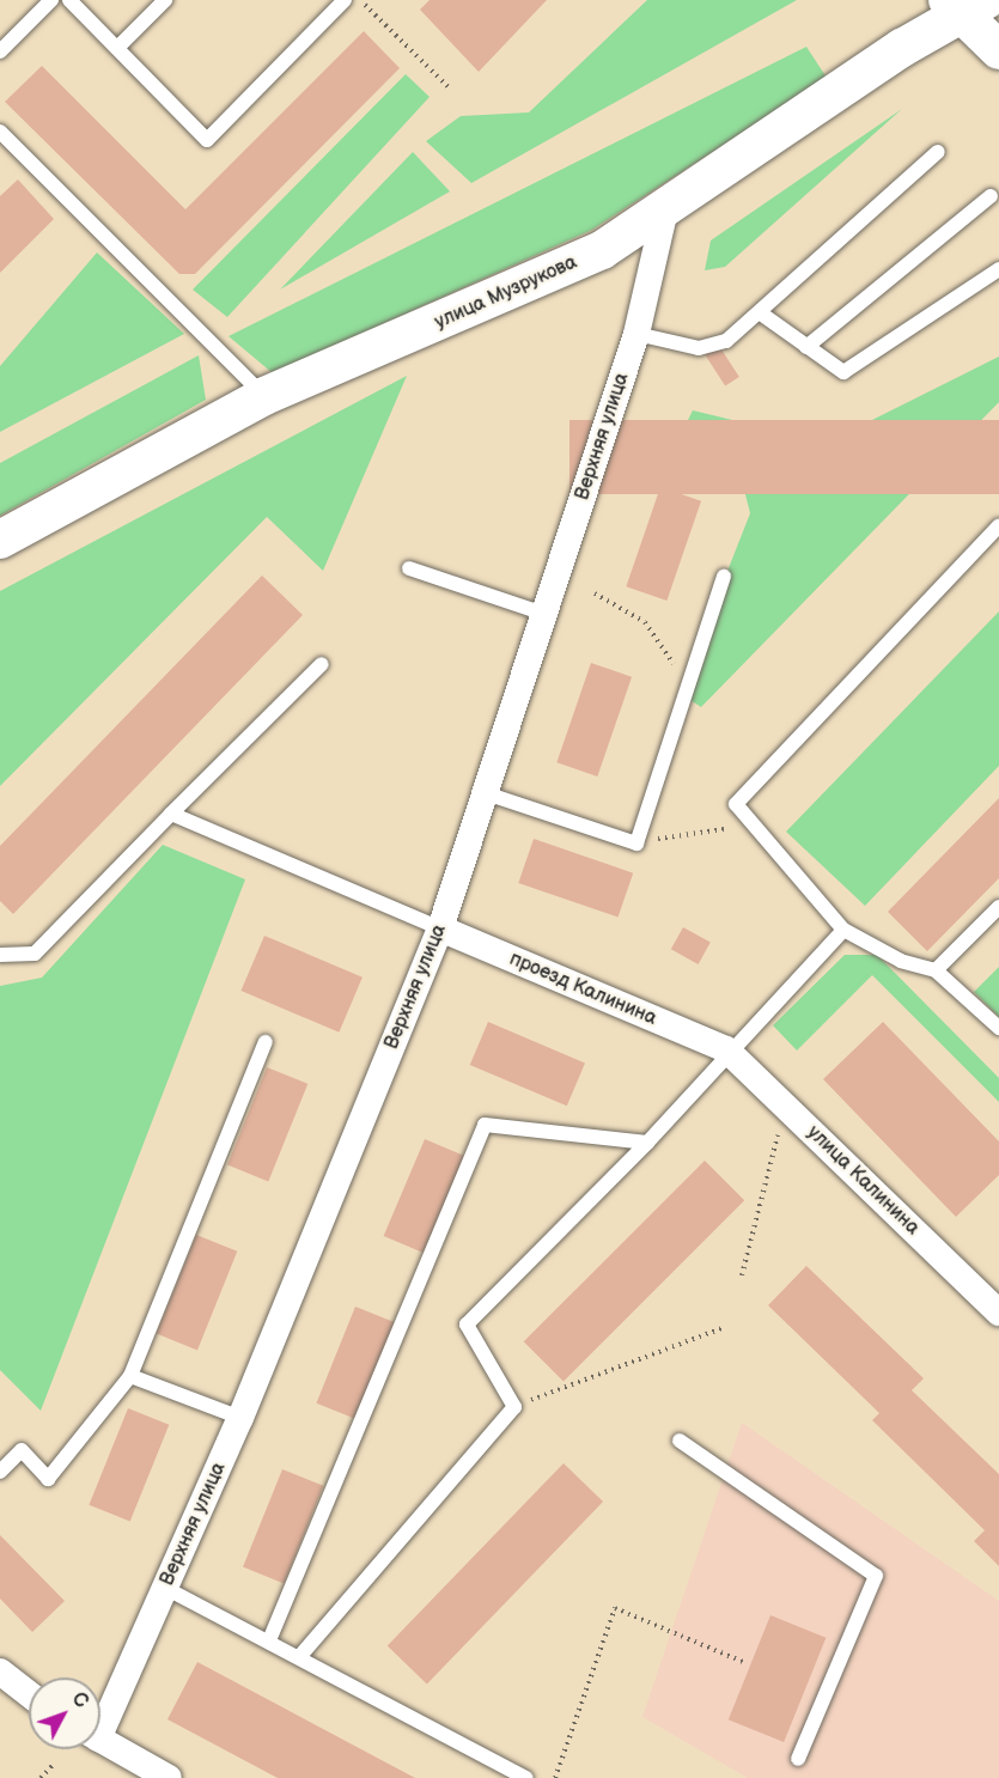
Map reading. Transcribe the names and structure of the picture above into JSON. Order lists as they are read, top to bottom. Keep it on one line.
{"streets":{"street":["улица Музрукова","Верхняя улица","проезд Калинина","улица Калинина"]},"crossings":[["улица Музрукова","Верхняя улица"],["Верхняя улица","проезд Калинина"],["проезд Калинина","улица Калинина"]],"north":"top right"}
